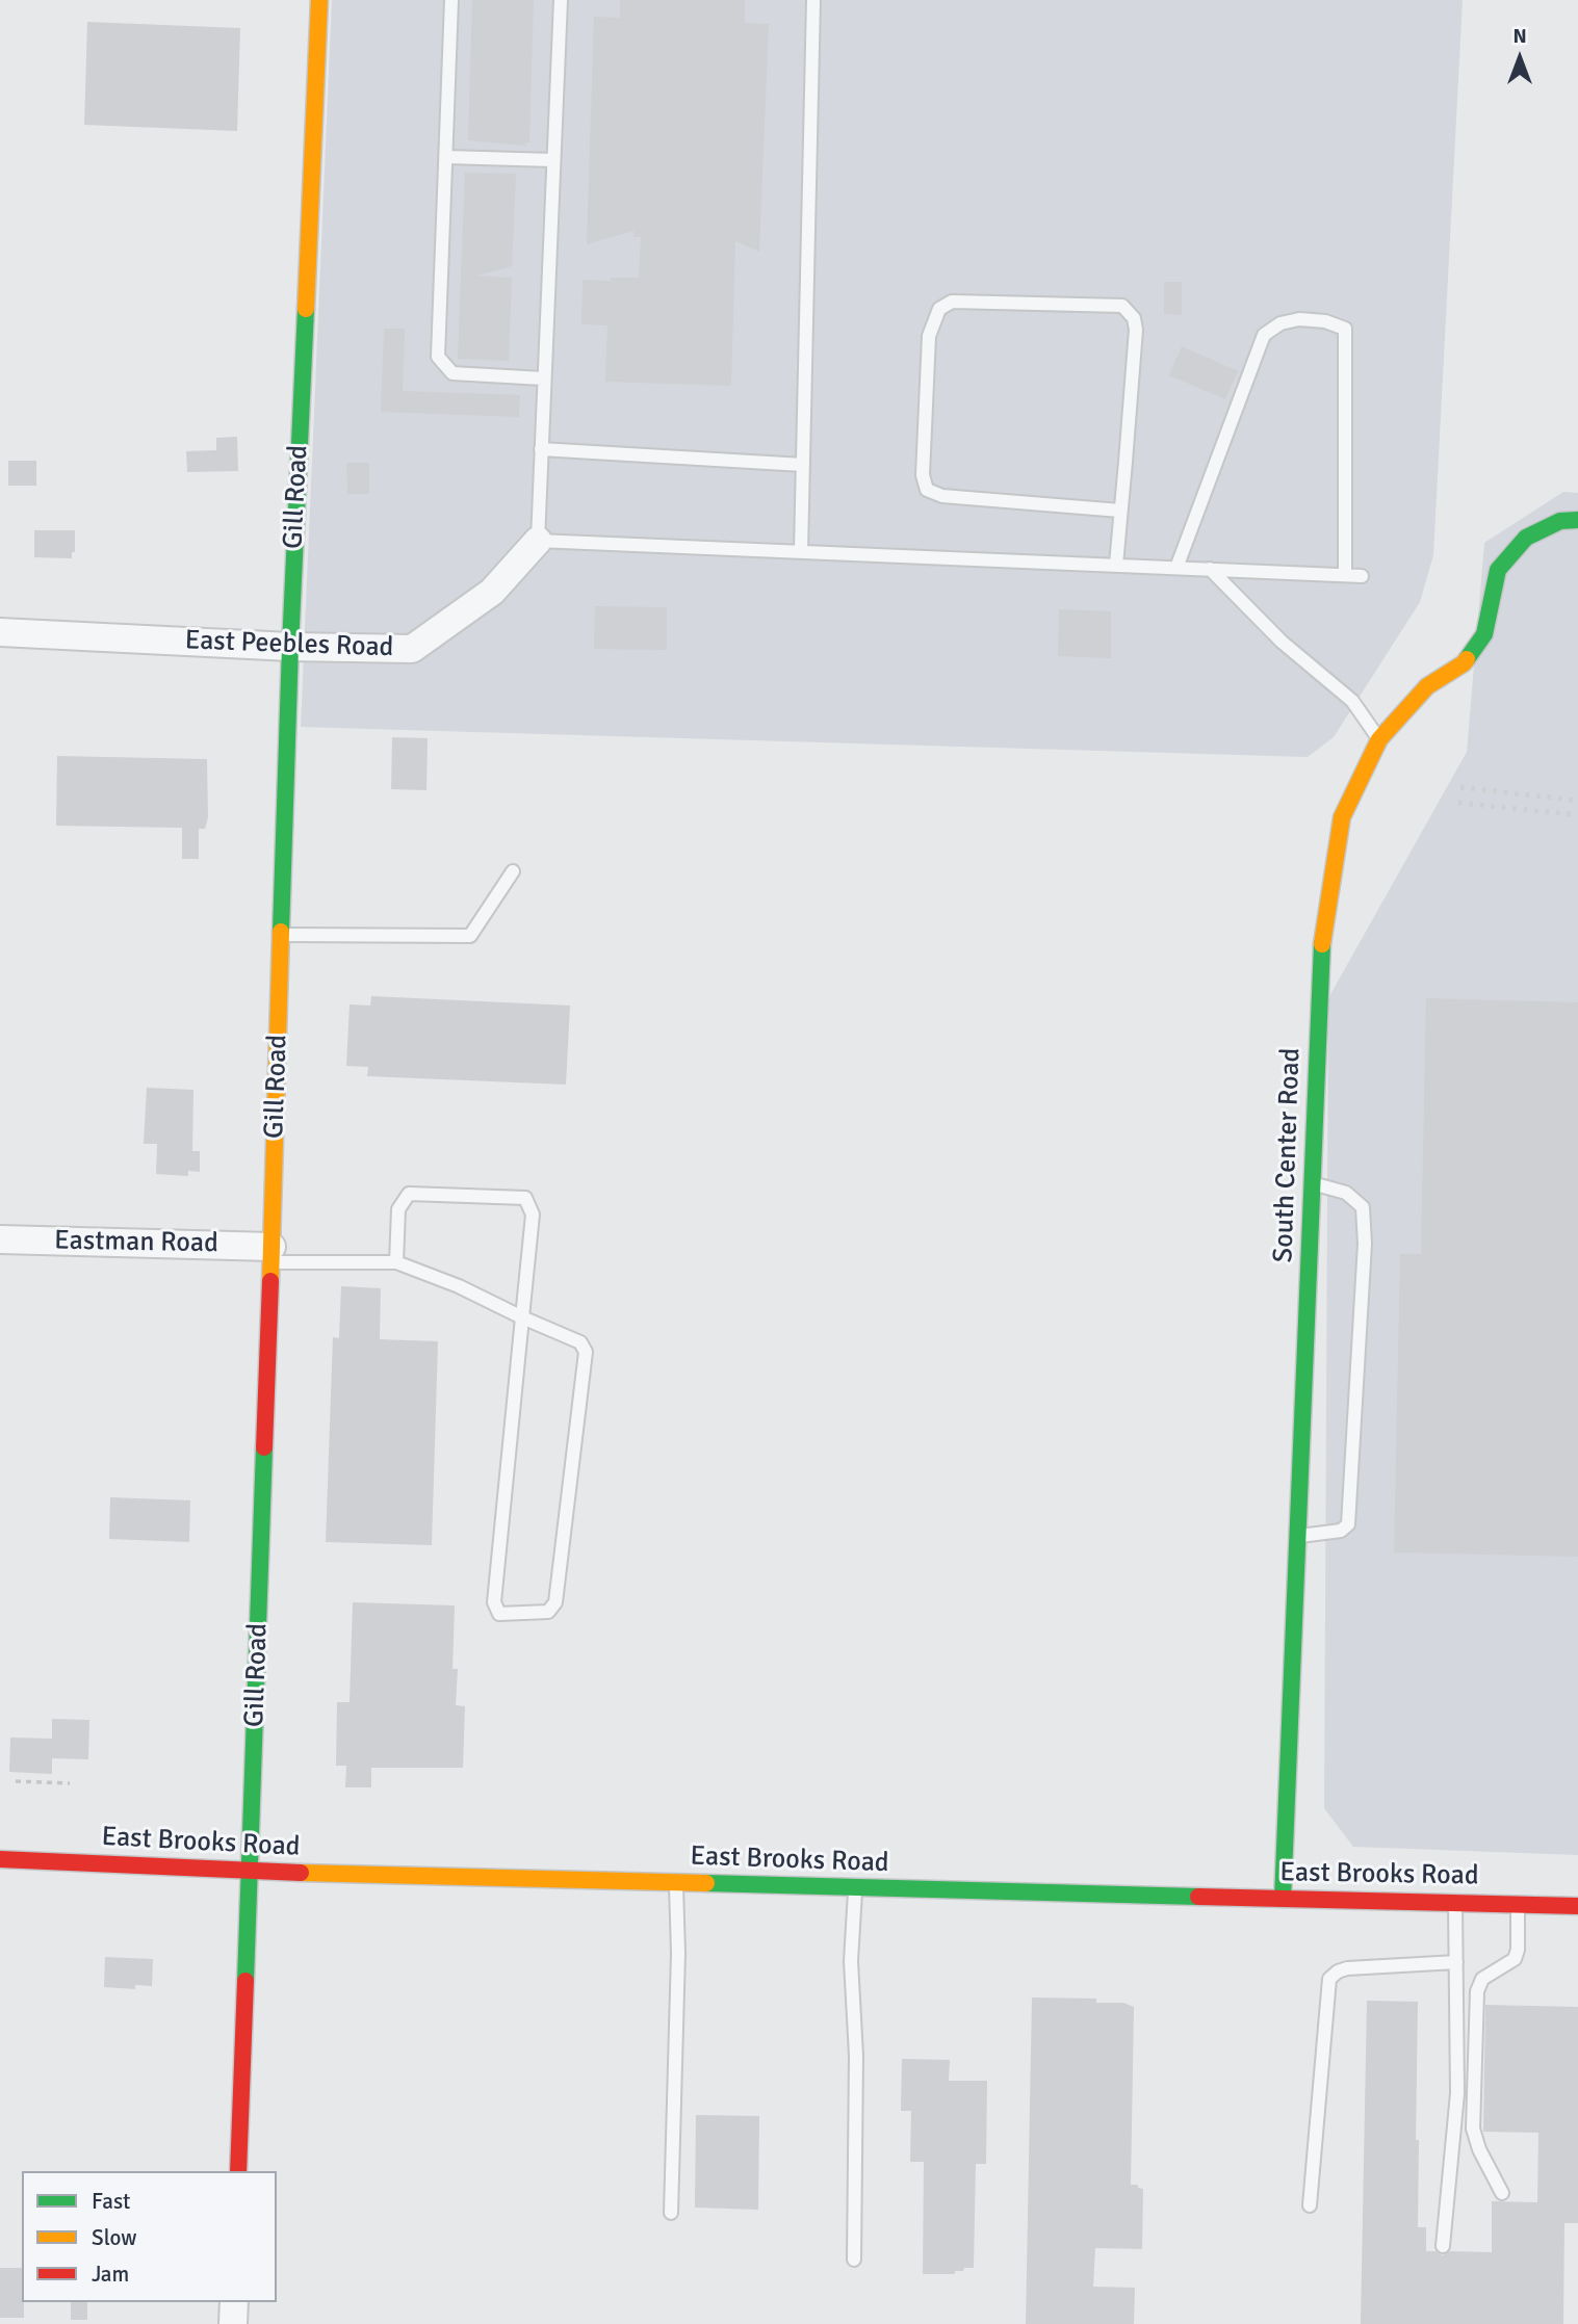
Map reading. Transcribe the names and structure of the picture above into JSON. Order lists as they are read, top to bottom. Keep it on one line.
{"streets":{"street":["Gill Road","East Peebles Road","South Center Road","Eastman Road","East Brooks Road"]},"crossings":[["Gill Road","East Peebles Road"],["Gill Road","Eastman Road"],["Gill Road","East Brooks Road"],["South Center Road","East Brooks Road"]],"legend":["Fast","Slow","Jam"],"north":"top"}
